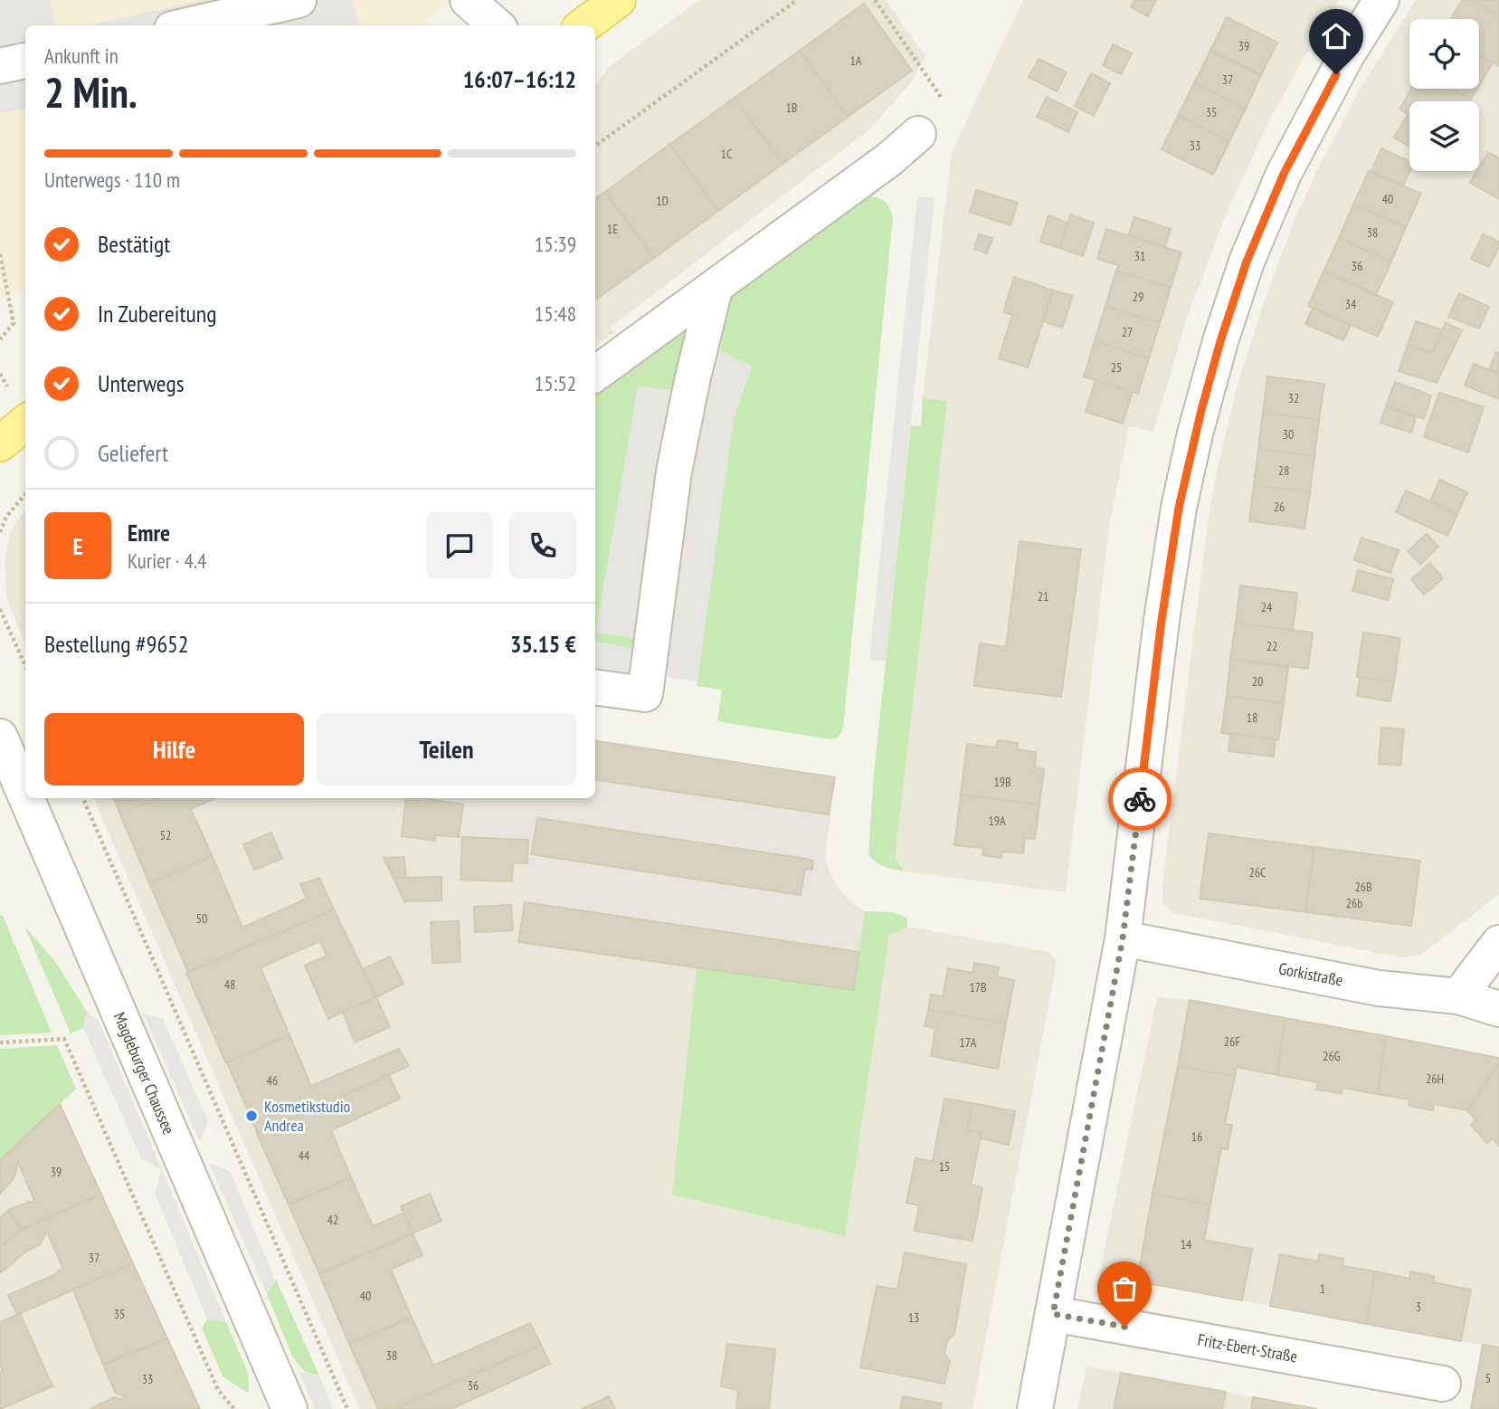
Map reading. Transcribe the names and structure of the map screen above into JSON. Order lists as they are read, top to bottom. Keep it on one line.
{"streets":{"street":["Gorkistraße","Magdeburger Chaussee","Fritz-Ebert-Straße"]},"places":["Kosmetikstudio Andrea"],"house_numbers":["39","1A","37","1B","35","33","1C","40","1D","1E","38","31","36","29","34","27","25","32","30","28","26","21","24","22","20","18","19B","19A","52","26C","26B","26b","50","48","17B","26F","17A","26G","26H","46","16","44","15","39","42","14","37","1","40","3","35","13","38","5","33","36"],"page":{"heading":["2 Min.","Ankunft in","16:07–16:12"],"panel":["Emre","Kurier · 4.4","Bestellung #9652","35.15 €"],"bar":"Unterwegs · 110 m","list":[["Bestätigt","15:39"],["In Zubereitung","15:48"],["Unterwegs","15:52"],"Geliefert"],"round":"E","buttons":["Hilfe","Teilen"]}}
